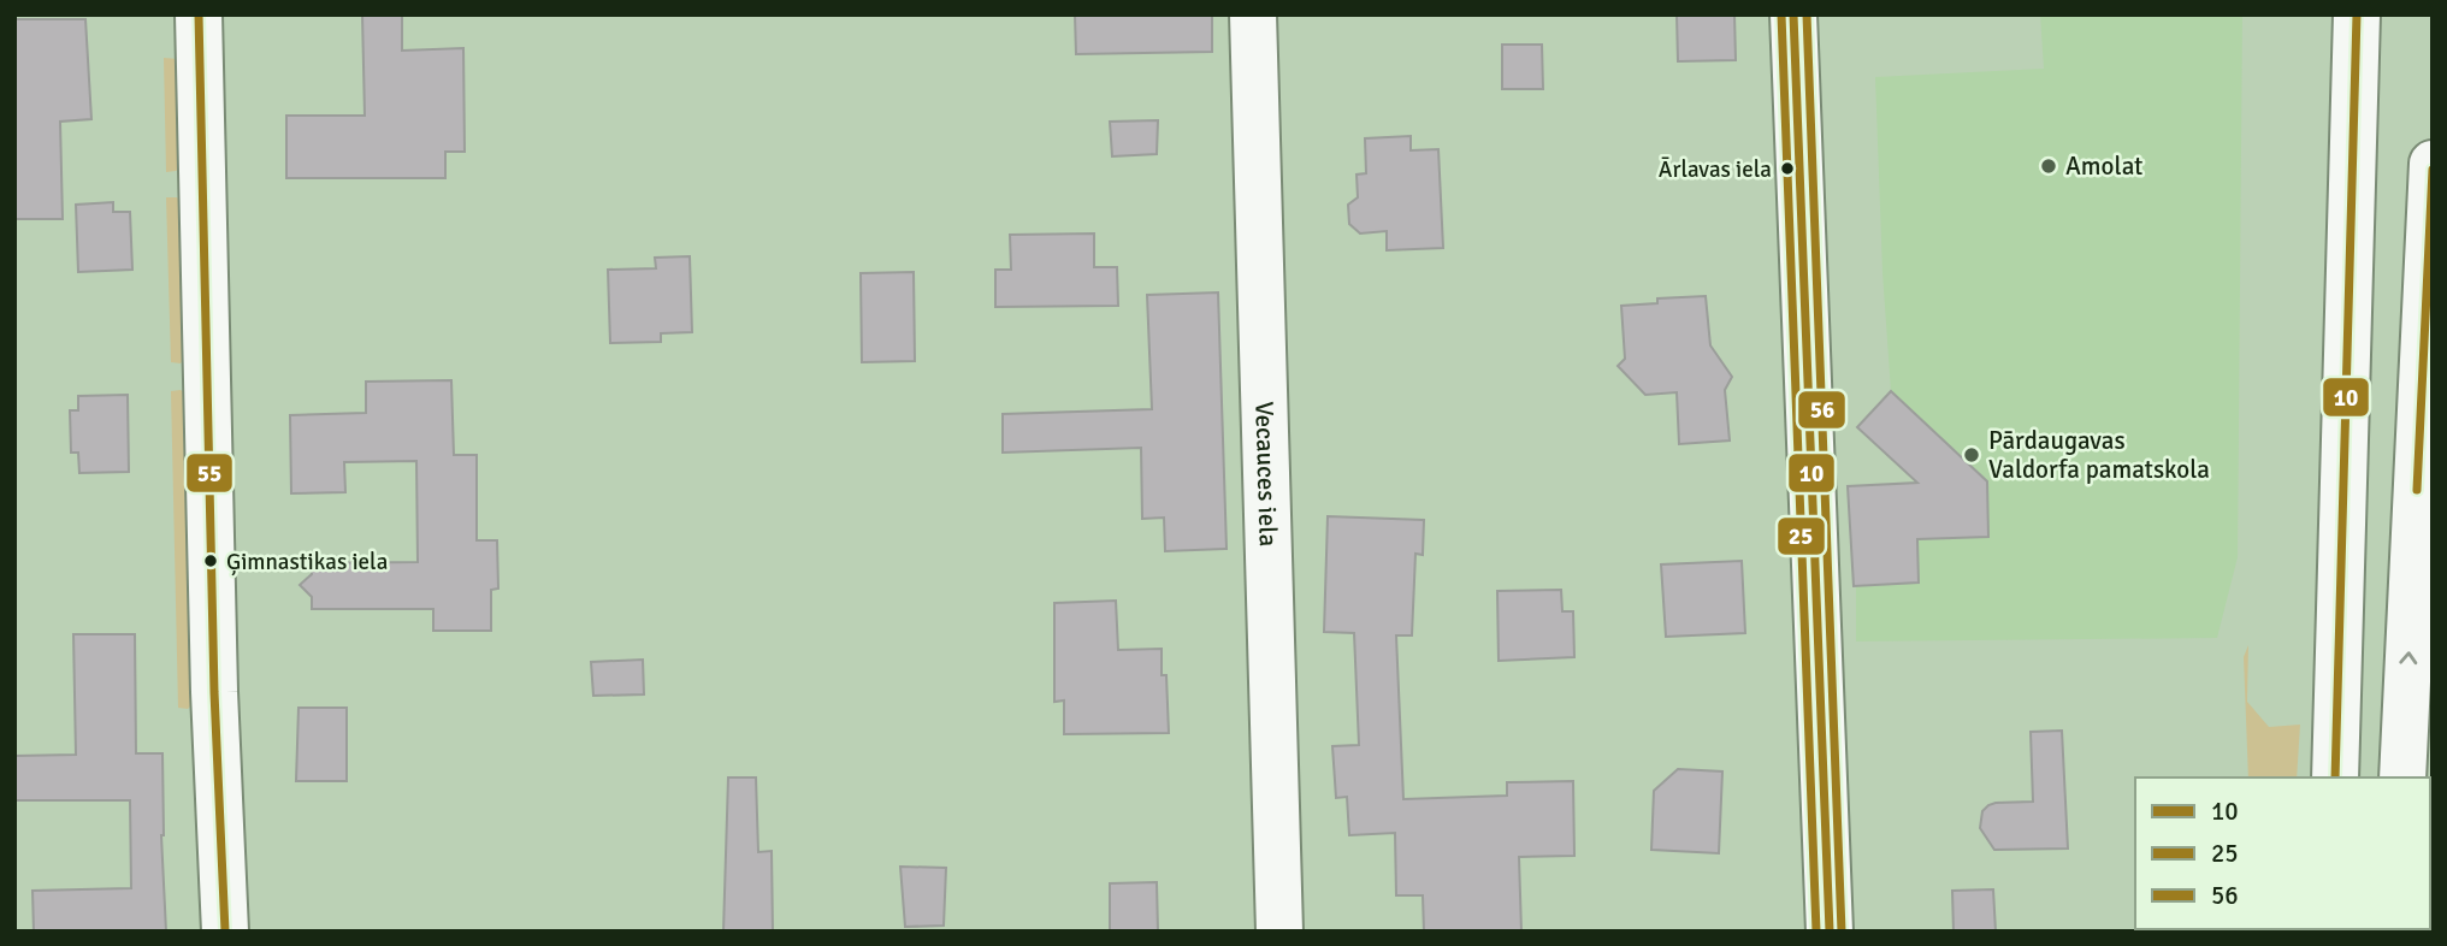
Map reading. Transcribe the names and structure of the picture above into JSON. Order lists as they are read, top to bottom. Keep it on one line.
{"streets":{"main road":["Vecauces iela"]},"places":["Amolat","Ārlavas iela","Pārdaugavas Valdorfa pamatskola","Ģimnastikas iela"],"lines":["transit line 10","transit line 25","transit line 56","transit line 55"],"legend":["10","25","56"]}
